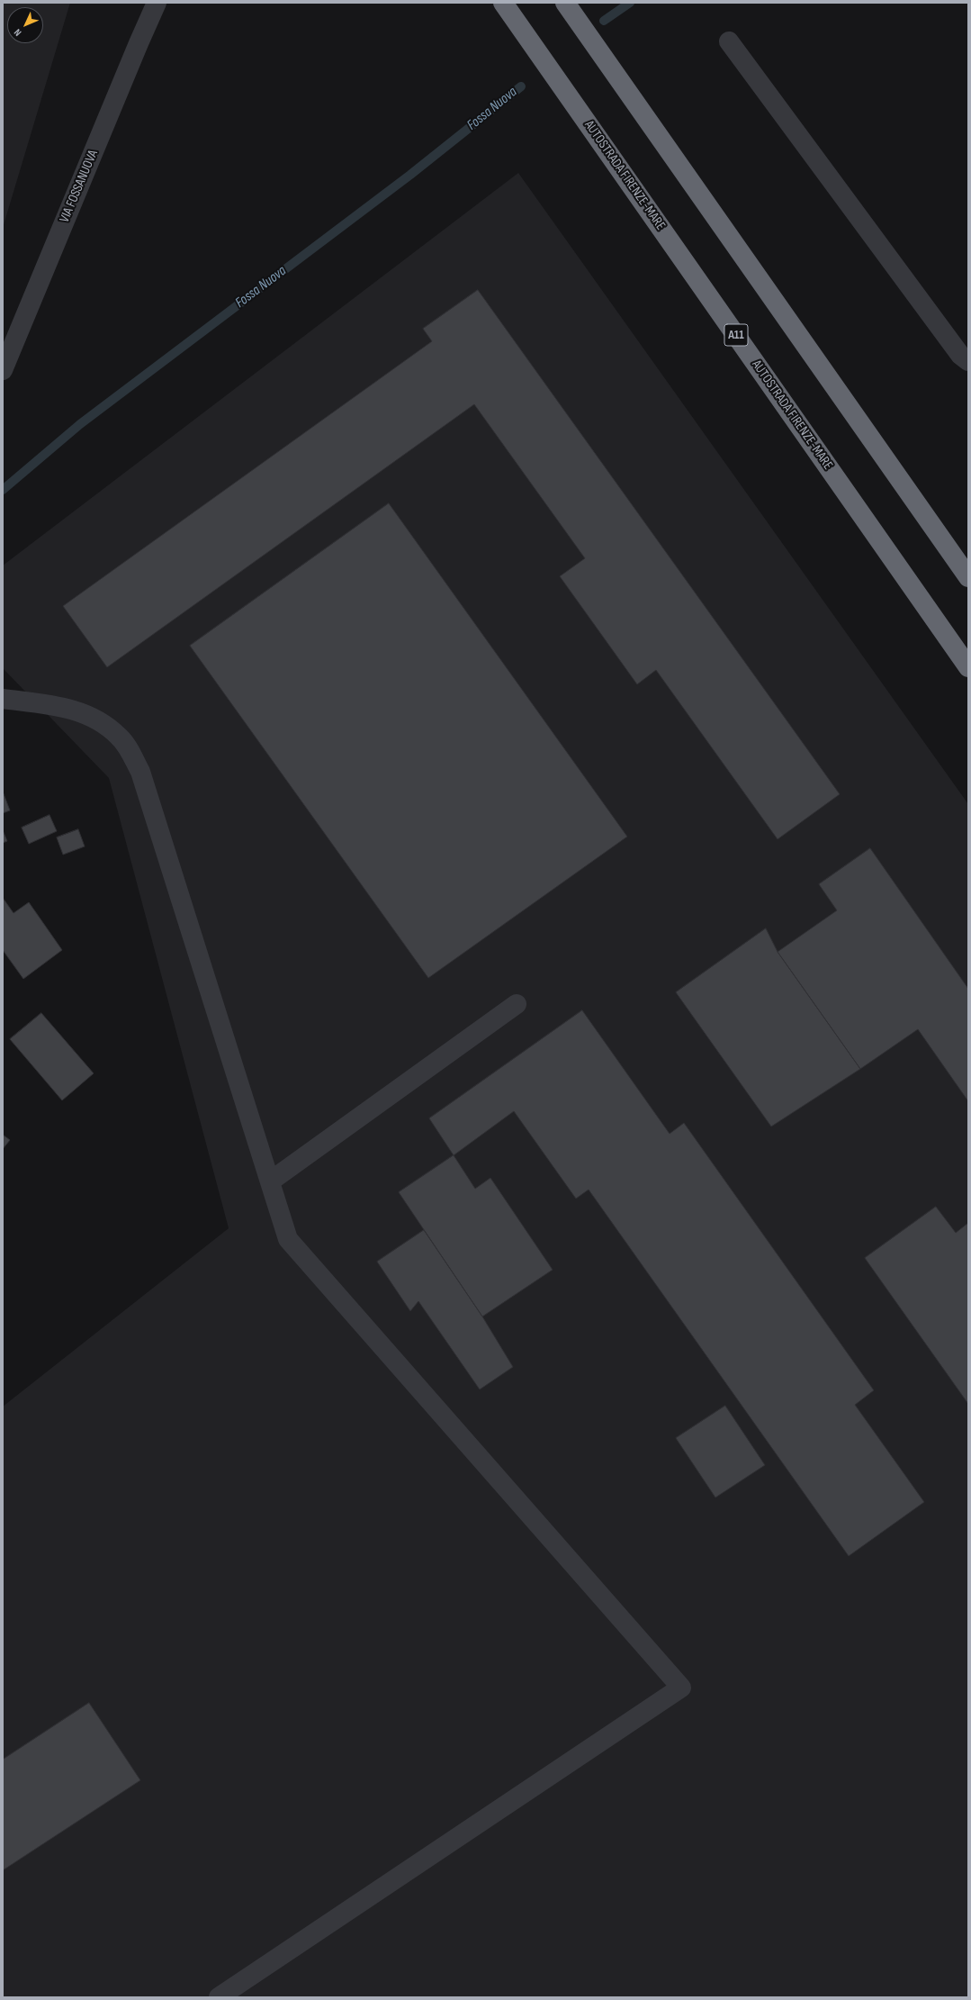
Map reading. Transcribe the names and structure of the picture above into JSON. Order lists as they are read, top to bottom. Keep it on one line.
{"streets":{"highway":["AUTOSTRADA FIRENZE-MARE","A11"],"street":["VIA FOSSANUOVA"]},"water":["Fossa Nuova"],"north":"bottom left"}
